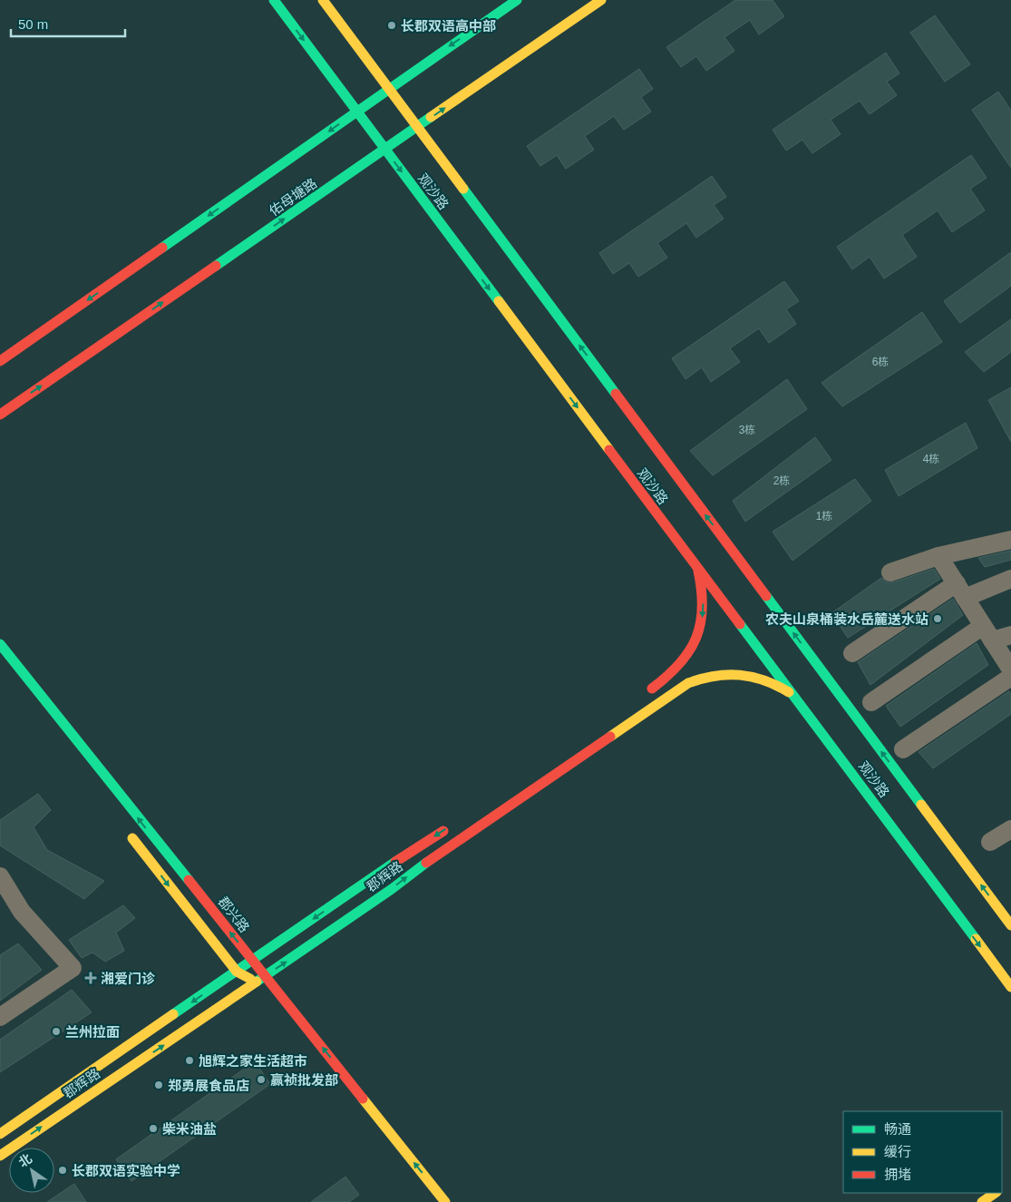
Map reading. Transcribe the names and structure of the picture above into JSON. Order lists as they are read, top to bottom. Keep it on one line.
{"streets":{"main road":["观沙路","佑母塘路","郡辉路","郡兴路"]},"crossings":[["观沙路","佑母塘路"],["观沙路","郡辉路"],["郡辉路","郡兴路"]],"places":{"other":["长郡双语高中部","农夫山泉桶装水岳麓送水站","兰州拉面","旭辉之家生活超市","赢祯批发部","郑勇展食品店","柴米油盐","长郡双语实验中学"],"health":["湘爱门诊"]},"house_numbers":["6栋","3栋","4栋","2栋","1栋"],"legend":["畅通","缓行","拥堵"],"scale_bar":"50 m","north":"top left"}
